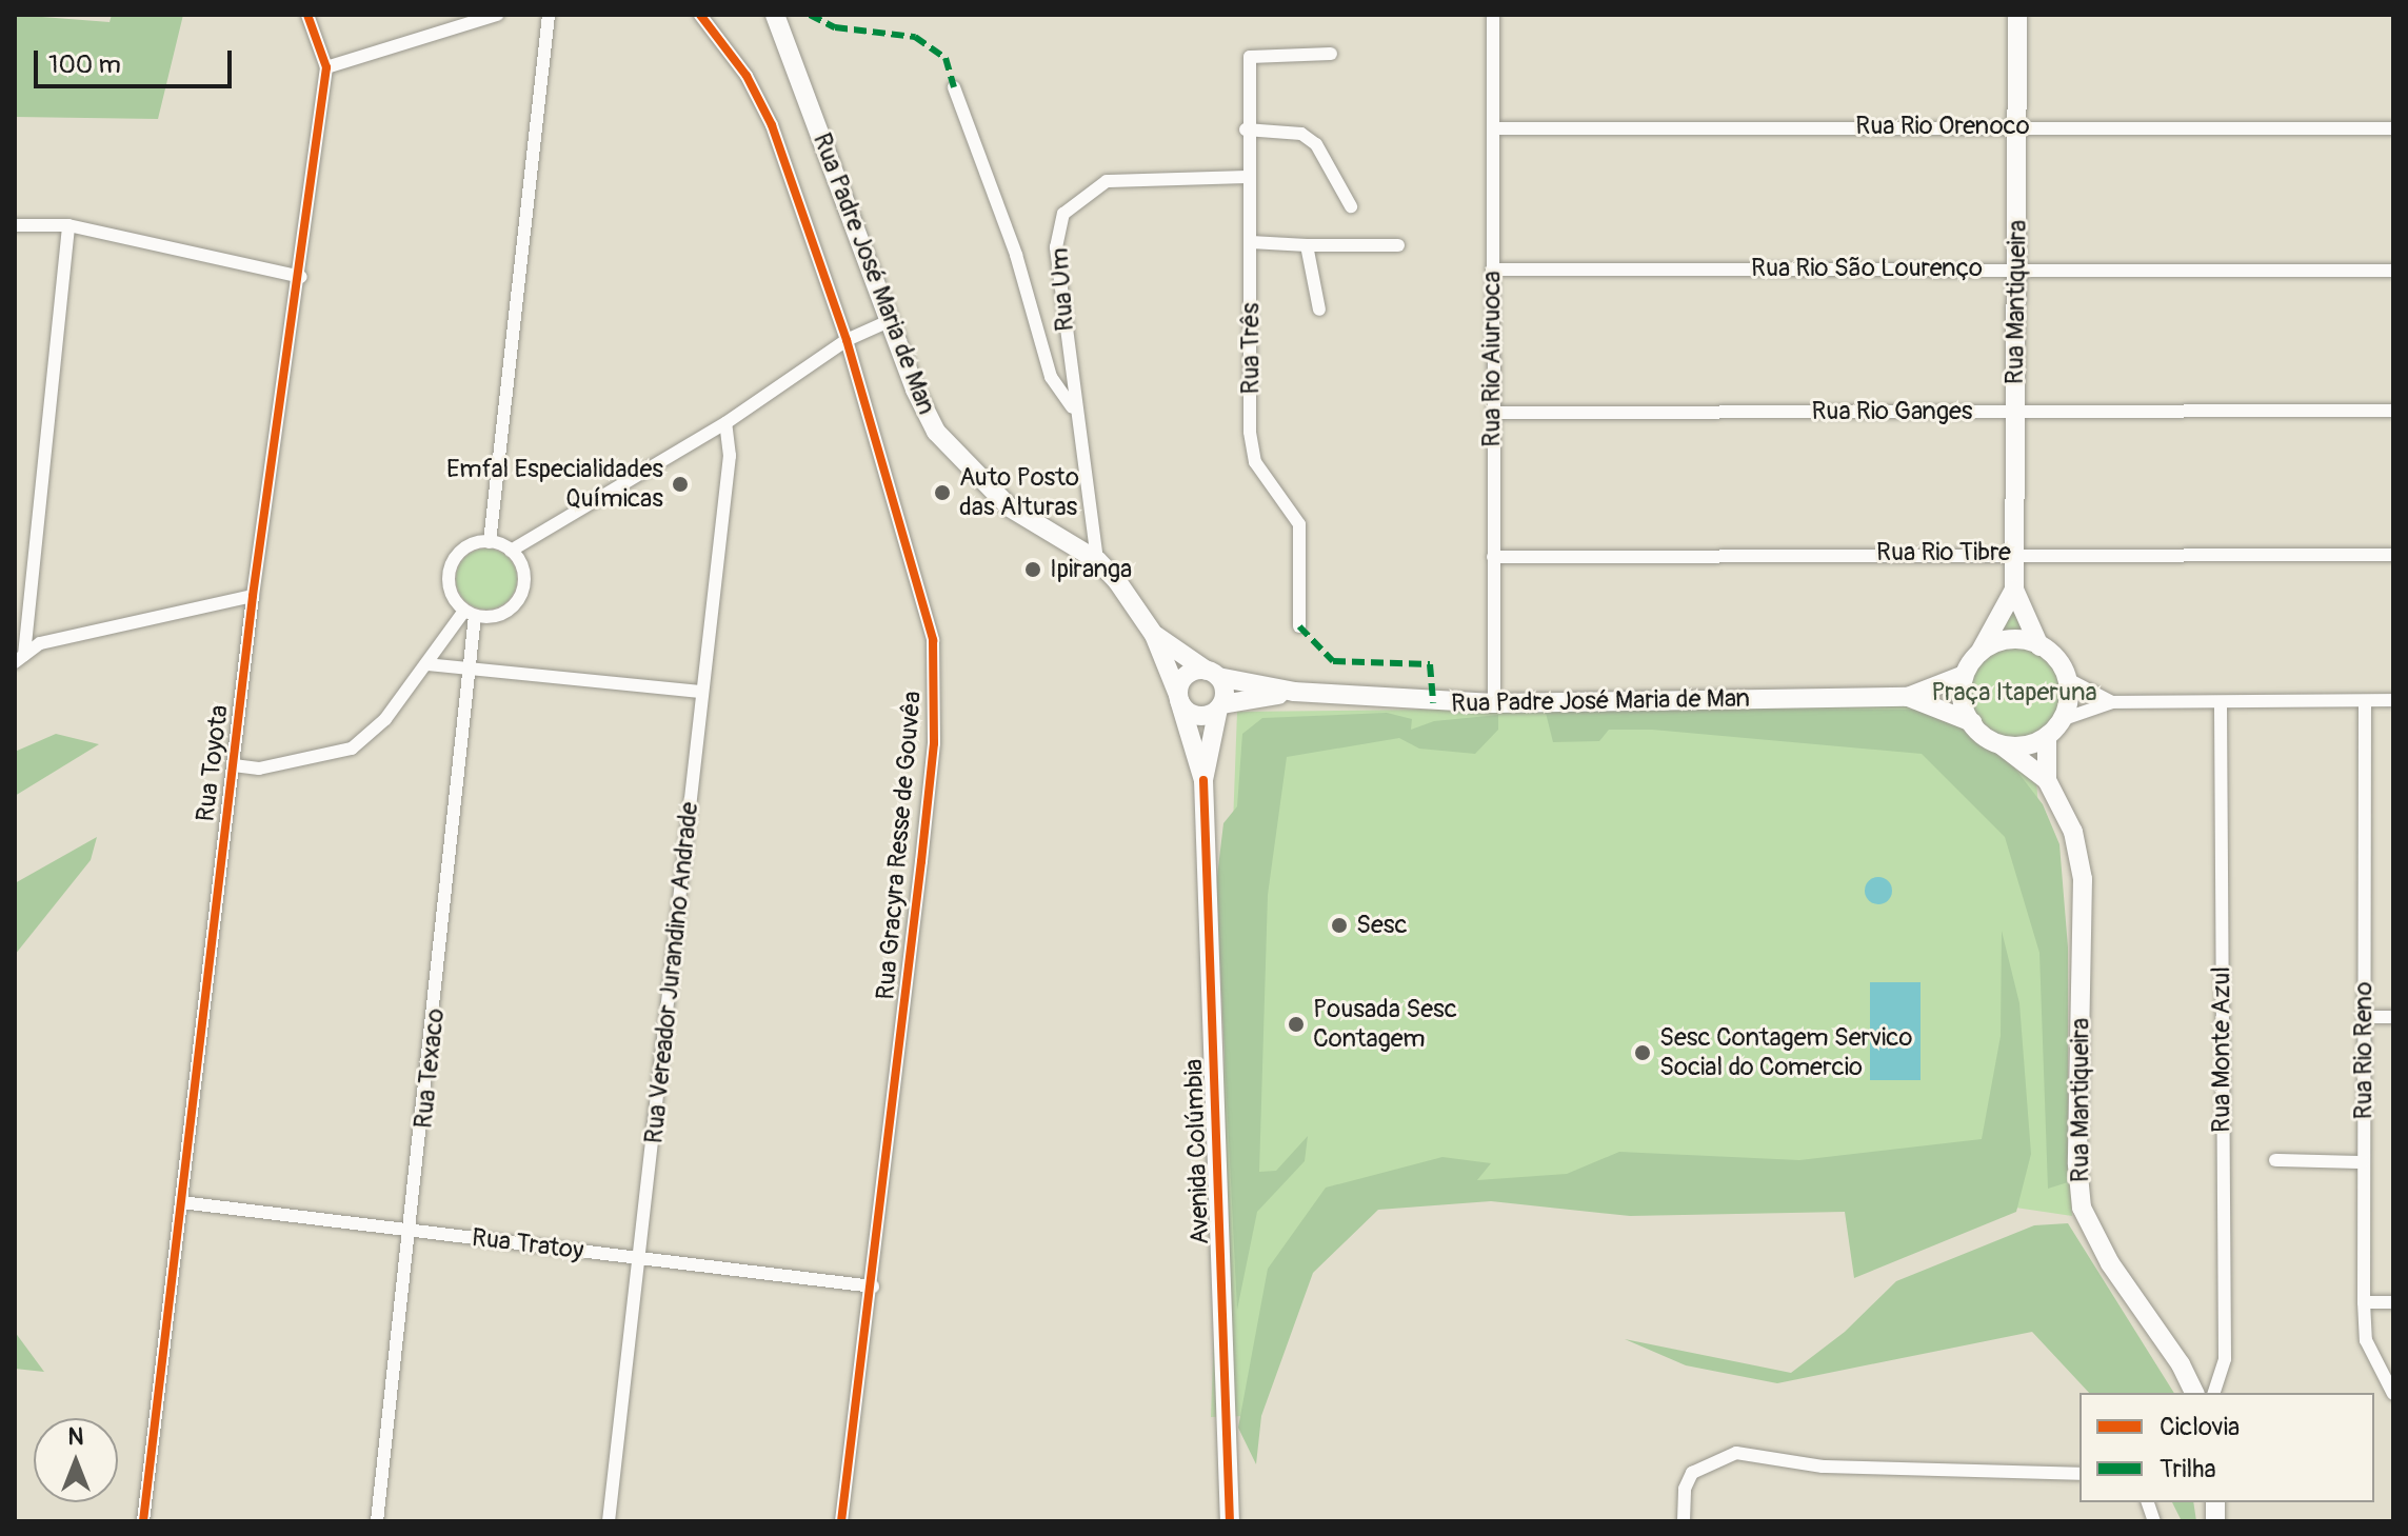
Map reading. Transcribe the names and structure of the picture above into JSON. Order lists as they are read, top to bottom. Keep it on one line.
{"streets":{"street":["Rua Rio Orenoco","Rua Rio São Lourenço","Rua Padre José Maria de Man","Rua Um","Rua Mantiqueira","Rua Três","Rua Rio Aiuruoca","Rua Rio Ganges","Rua Rio Tibre","Rua Toyota","Rua Gracyra Resse de Gouvêa","Rua Vereador Jurandino Andrade","Rua Monte Azul","Rua Rio Reno","Rua Texaco","Avenida Colúmbia","Rua Tratoy"]},"crossings":[["Rua Rio Orenoco","Rua Mantiqueira"],["Rua Rio Orenoco","Rua Rio Aiuruoca"],["Rua Rio São Lourenço","Rua Mantiqueira"],["Rua Rio São Lourenço","Rua Rio Aiuruoca"],["Rua Padre José Maria de Man","Rua Um"],["Rua Padre José Maria de Man","Rua Mantiqueira"],["Rua Padre José Maria de Man","Rua Rio Aiuruoca"],["Rua Padre José Maria de Man","Avenida Colúmbia"],["Rua Um","Rua Três"],["Rua Mantiqueira","Rua Rio Ganges"],["Rua Mantiqueira","Rua Rio Tibre"],["Rua Rio Aiuruoca","Rua Rio Ganges"],["Rua Rio Aiuruoca","Rua Rio Tibre"],["Rua Toyota","Rua Tratoy"],["Rua Gracyra Resse de Gouvêa","Rua Tratoy"],["Rua Vereador Jurandino Andrade","Rua Tratoy"],["Rua Texaco","Rua Tratoy"]],"parks":["Praça Itaperuna"],"places":["Emfal Especialidades Químicas","Auto Posto das Alturas","Ipiranga","Sesc","Pousada Sesc Contagem","Sesc Contagem Servico Social do Comercio"],"legend":["Ciclovia","Trilha"],"scale_bar":"100 m","north":"top"}
